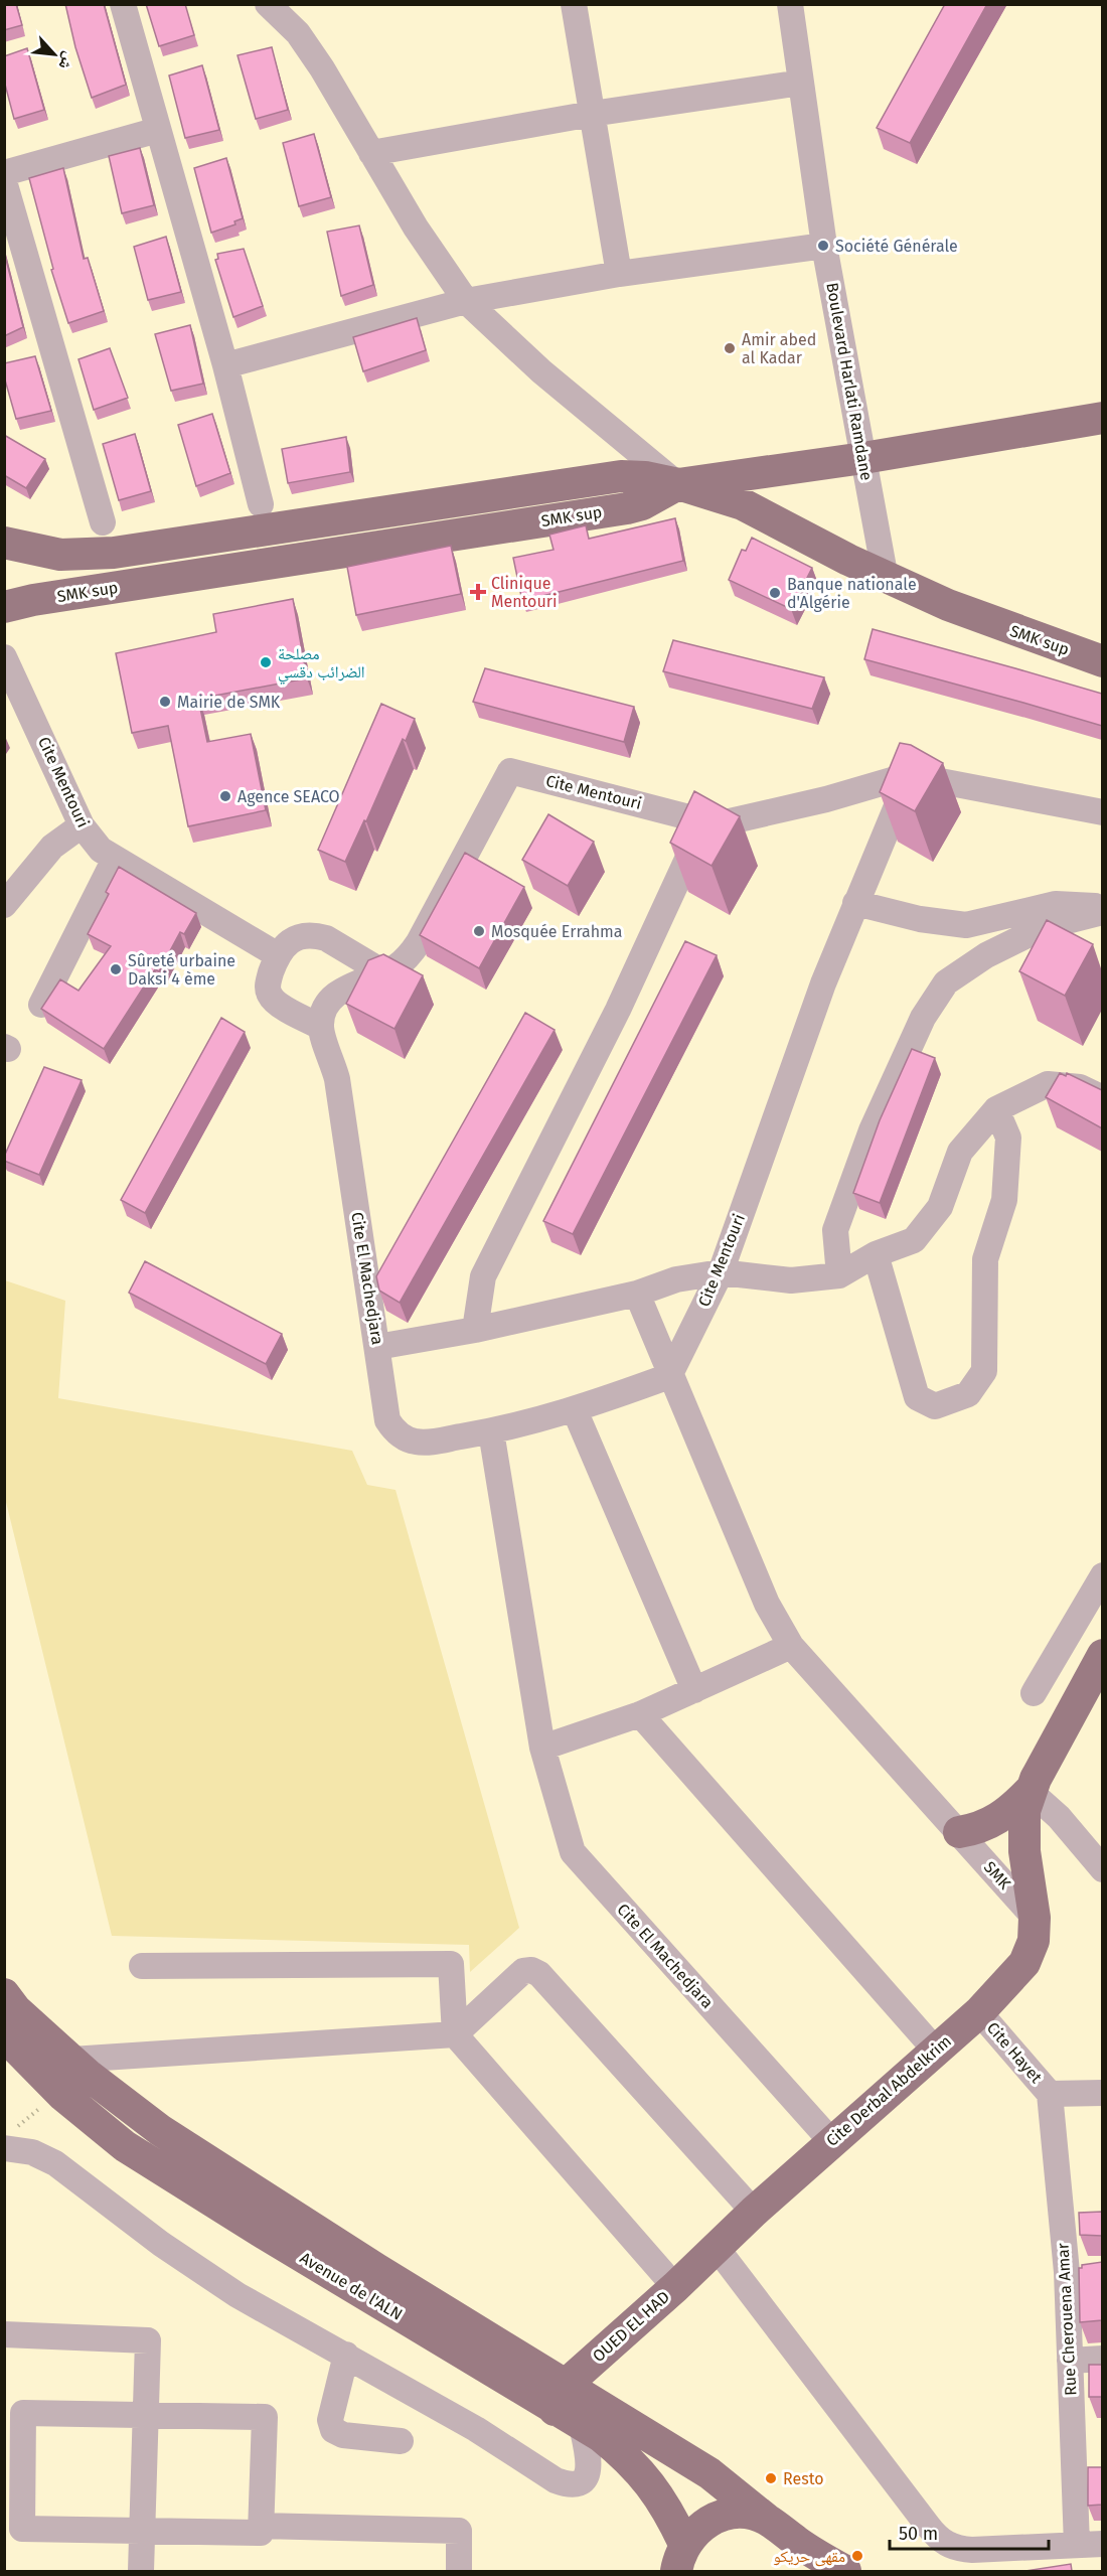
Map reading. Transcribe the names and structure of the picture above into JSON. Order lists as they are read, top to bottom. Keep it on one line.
{"streets":{"main road":["SMK sup","Cite Derbal Abdelkrim","Avenue de l'ALN","OUED EL HAD"],"street":["Boulevard Harlati Ramdane","Cite Mentouri","Cite El Machedjara","SMK","Cite Hayet","Rue Cherouena Amar"]},"crossings":[["Boulevard Harlati Ramdane","SMK sup"],["Cite Mentouri","Cite El Machedjara"],["Cite El Machedjara","Cite Derbal Abdelkrim"],["SMK","Cite Derbal Abdelkrim"],["Cite Hayet","Cite Derbal Abdelkrim"],["Cite Hayet","Rue Cherouena Amar"],["Cite Derbal Abdelkrim","OUED EL HAD"],["Avenue de l'ALN","OUED EL HAD"]],"places":{"other":["Société Générale","Amir abed al Kadar","Banque nationale d'Algérie","مصلحة الضرائب دقسي","Mairie de SMK","Agence SEACO","Mosquée Errahma","Sûreté urbaine Daksi 4 ème","Resto","مقهى حريكو"],"health":["Clinique Mentouri"]},"scale_bar":"50 m","north":"bottom right"}
